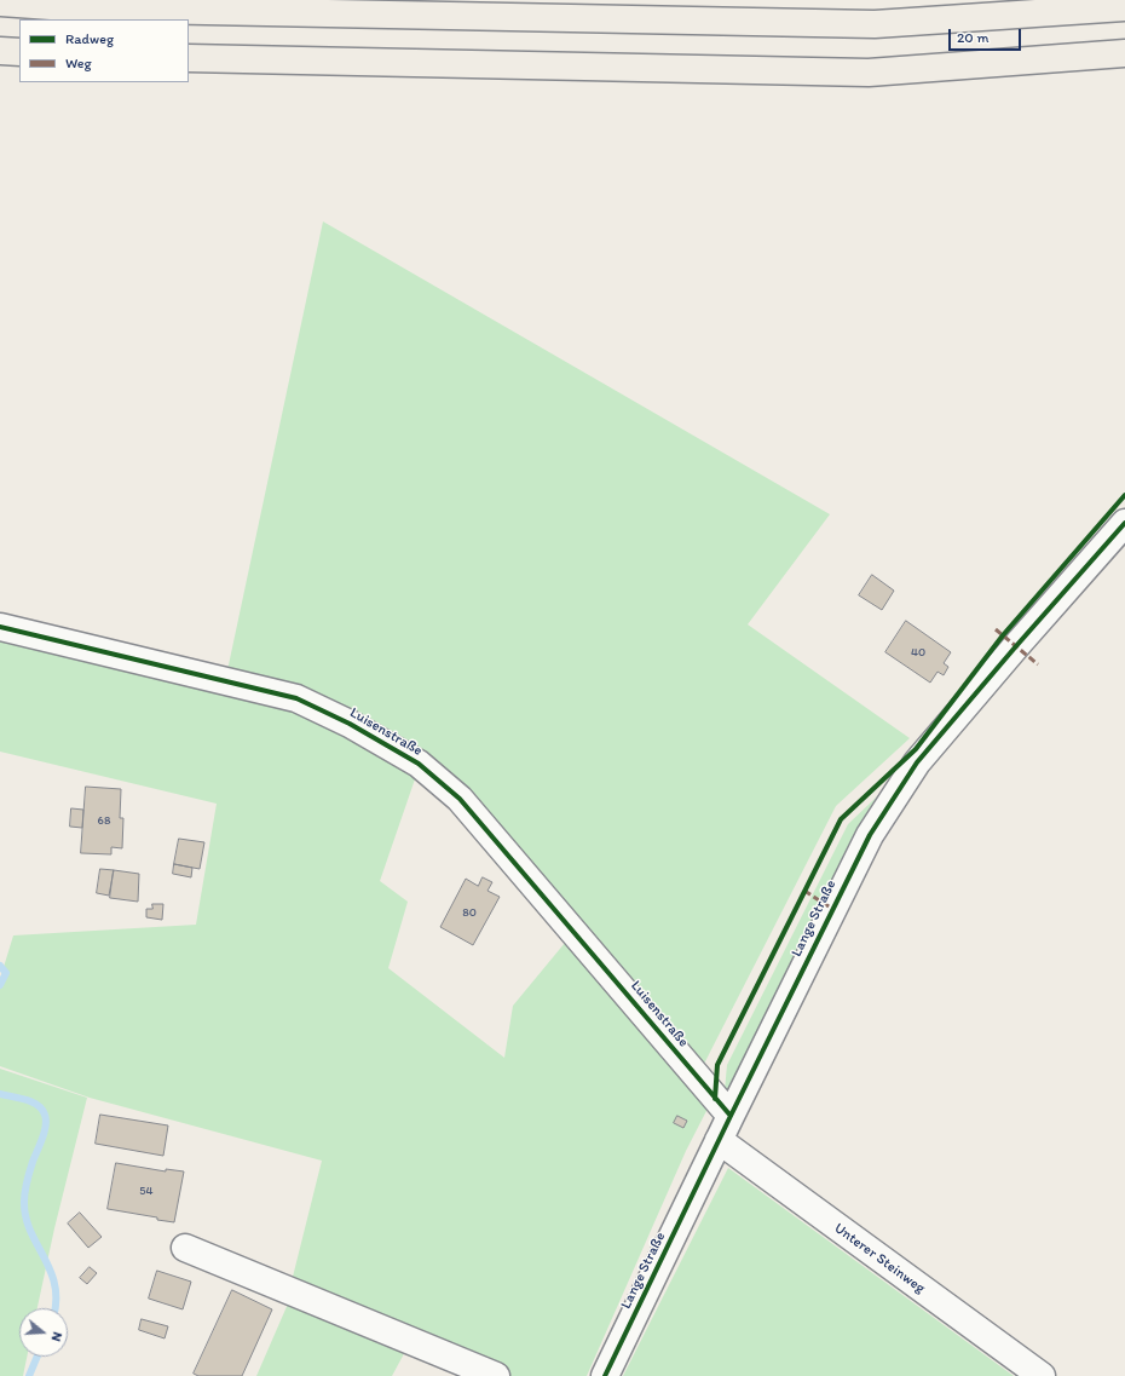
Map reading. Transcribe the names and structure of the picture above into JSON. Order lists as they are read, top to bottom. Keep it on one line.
{"streets":{"street":["Luisenstraße","Lange Straße","Unterer Steinweg"]},"crossings":[["Luisenstraße","Lange Straße"],["Lange Straße","Unterer Steinweg"]],"house_numbers":["40","68","80","54"],"legend":["Radweg","Weg"],"scale_bar":"20 m","north":"right"}
